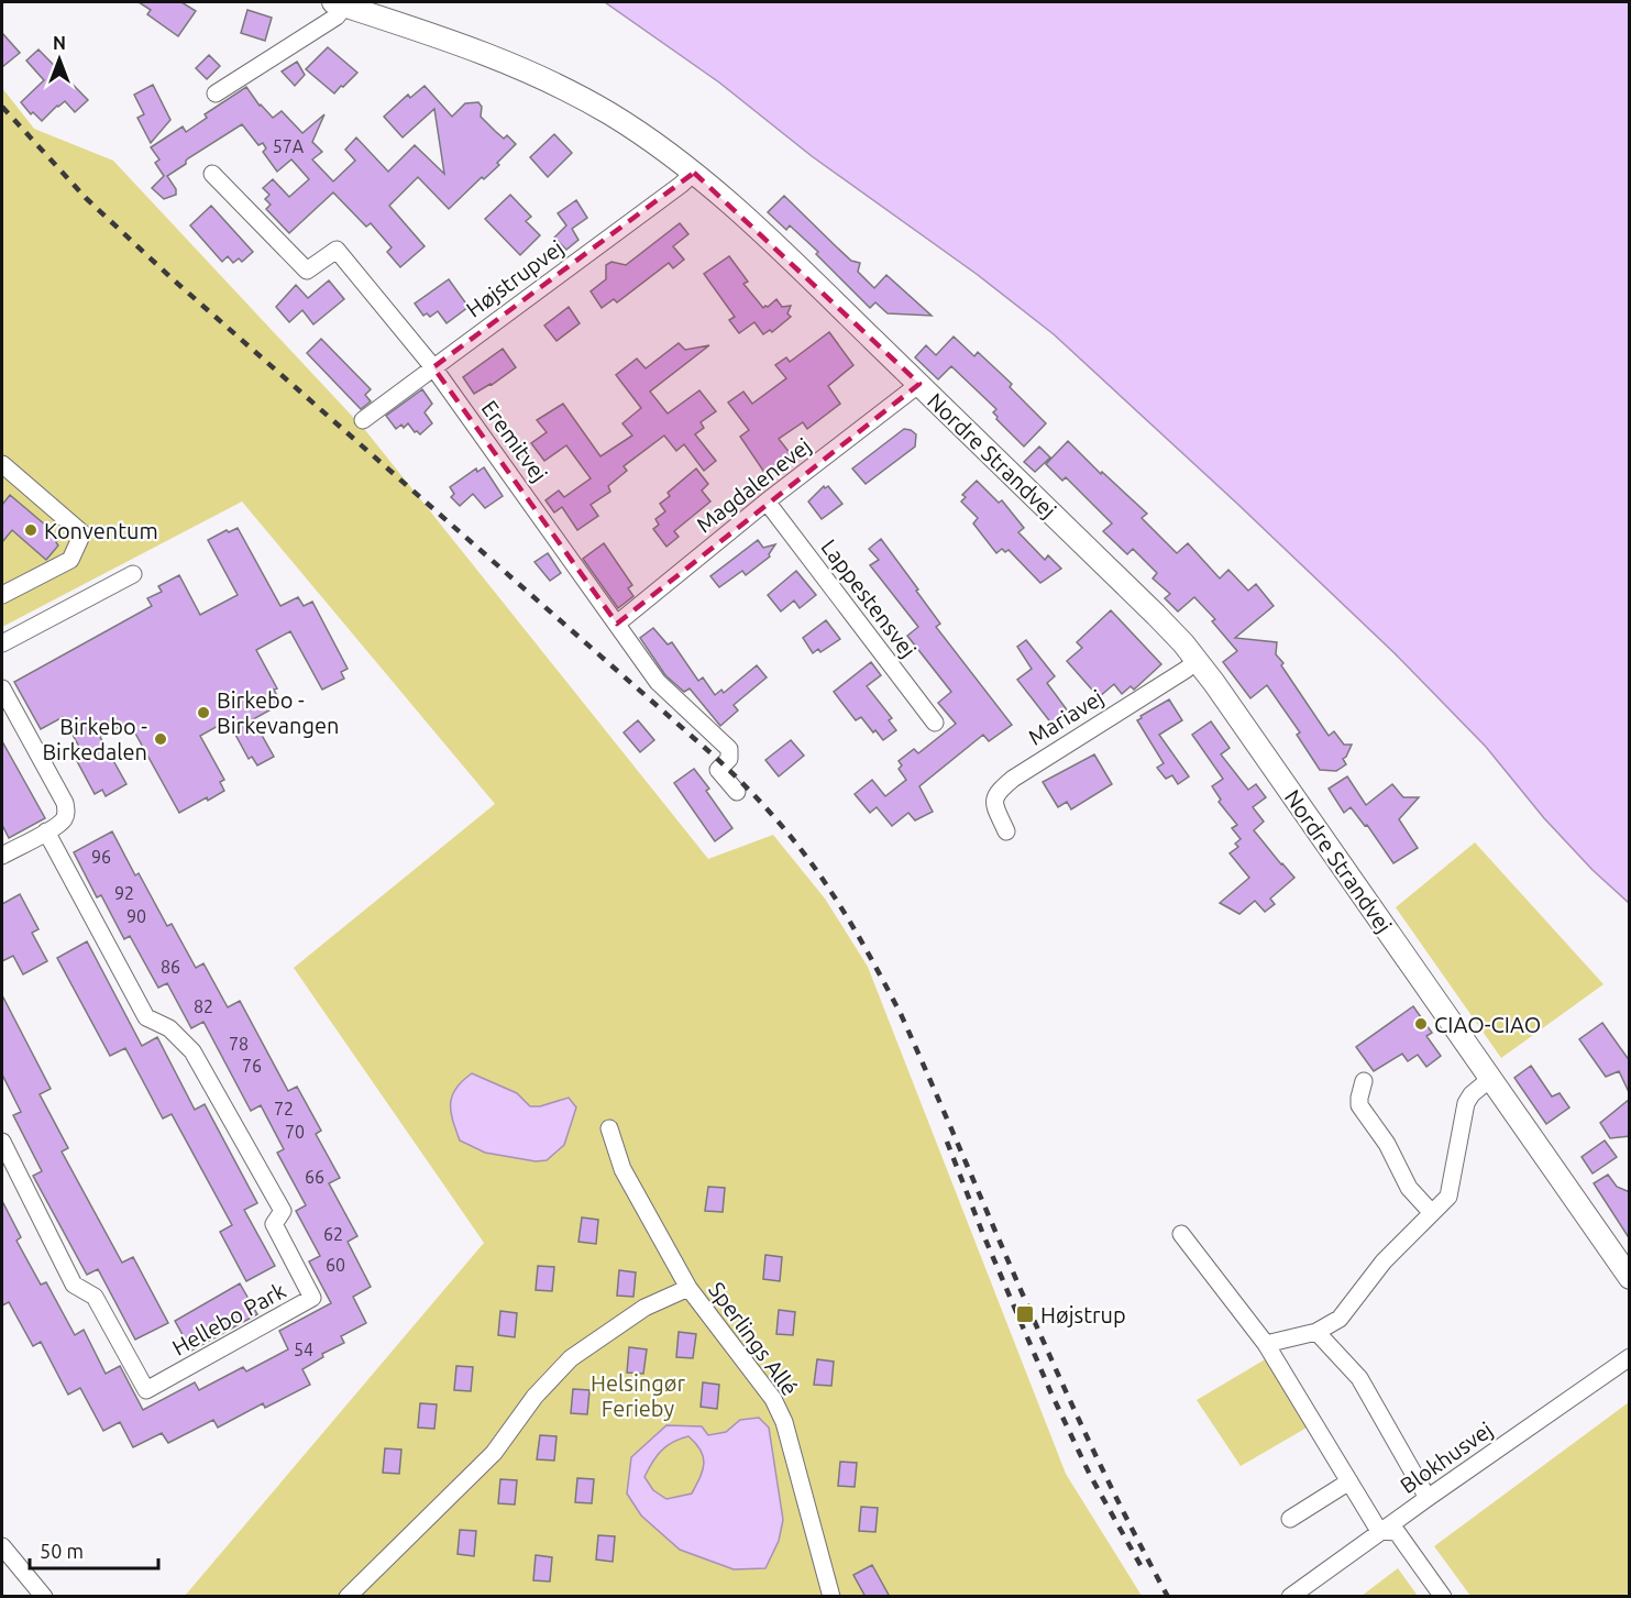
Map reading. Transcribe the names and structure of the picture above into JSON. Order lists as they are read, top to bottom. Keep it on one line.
{"streets":{"main road":["Nordre Strandvej"],"street":["Højstrupvej","Eremitvej","Magdalenevej","Lappestensvej","Mariavej","Hellebo Park","Sperlings Allé","Blokhusvej"]},"crossings":[["Højstrupvej","Eremitvej"],["Højstrupvej","Nordre Strandvej"],["Eremitvej","Magdalenevej"],["Nordre Strandvej","Magdalenevej"],["Nordre Strandvej","Mariavej"],["Magdalenevej","Lappestensvej"]],"parks":["Helsingør Ferieby"],"places":{"other":["Konventum","Birkebo - Birkevangen","Birkebo - Birkedalen","CIAO-CIAO"],"transit":["Højstrup"]},"house_numbers":["57A","96","92","90","86","82","78","76","72","70","66","62","60","54"],"scale_bar":"50 m","north":"top"}
